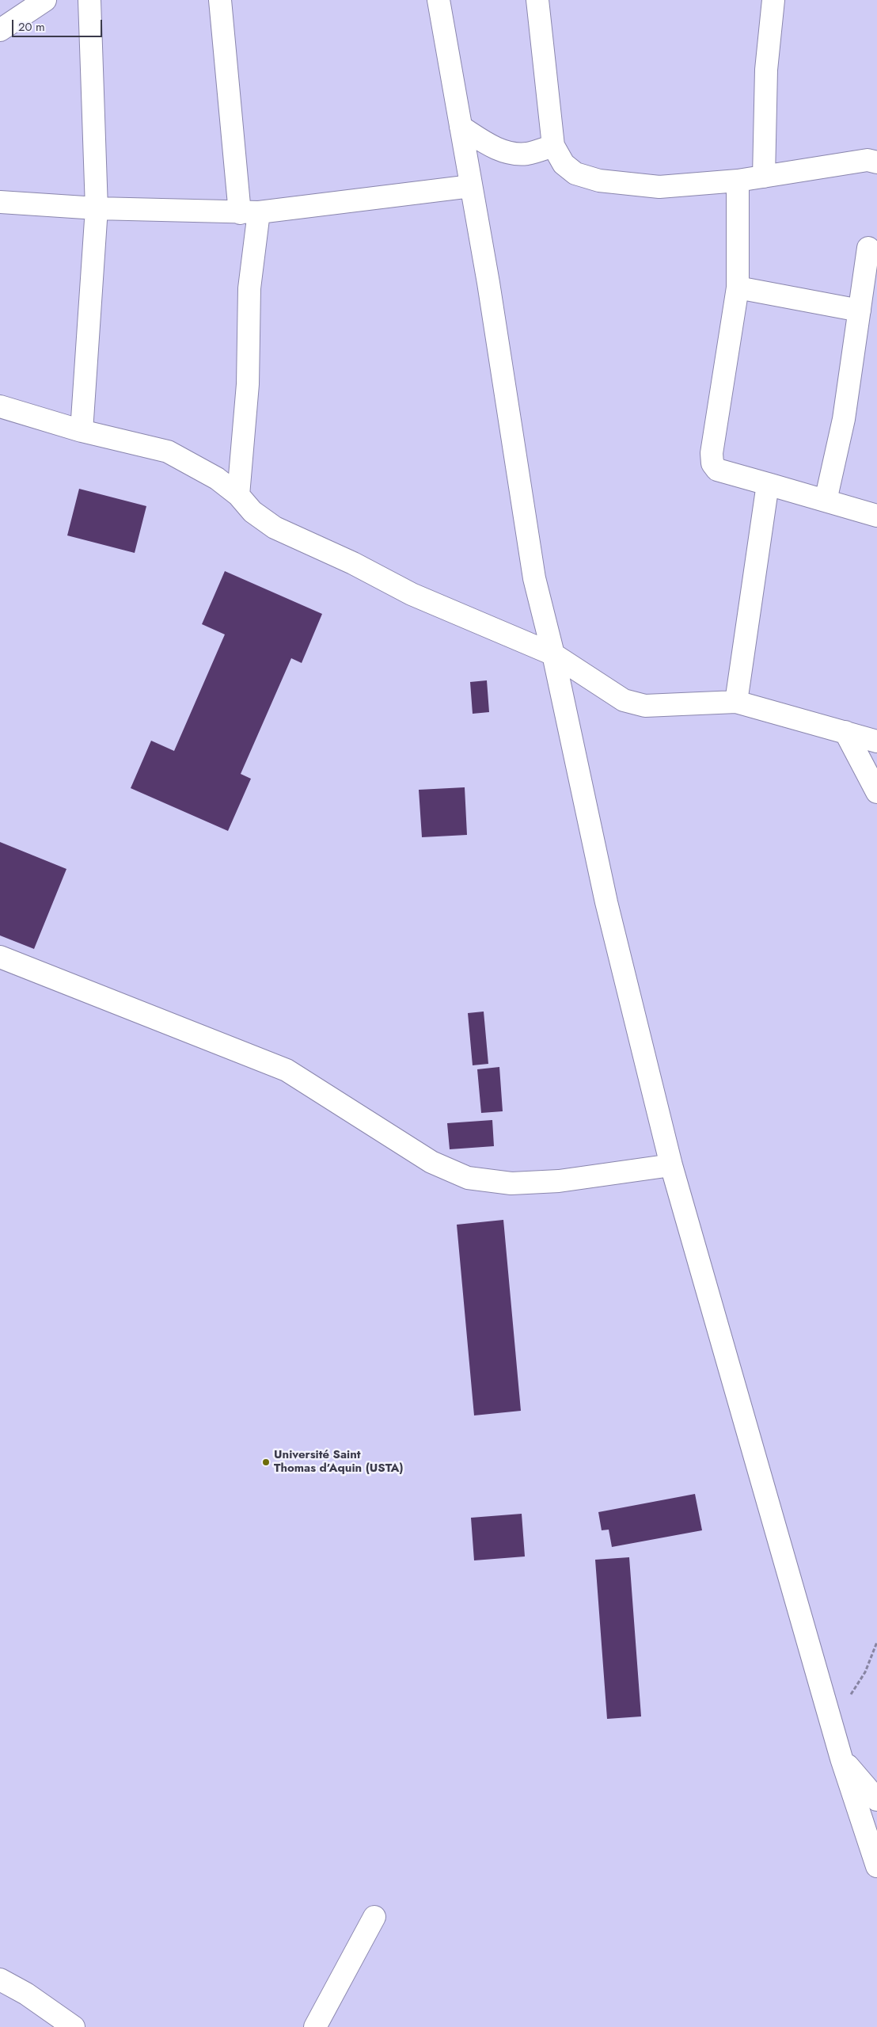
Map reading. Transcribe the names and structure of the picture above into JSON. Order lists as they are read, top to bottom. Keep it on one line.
{"places":["Université Saint Thomas d’Aquin (USTA)"],"scale_bar":"20 m"}
